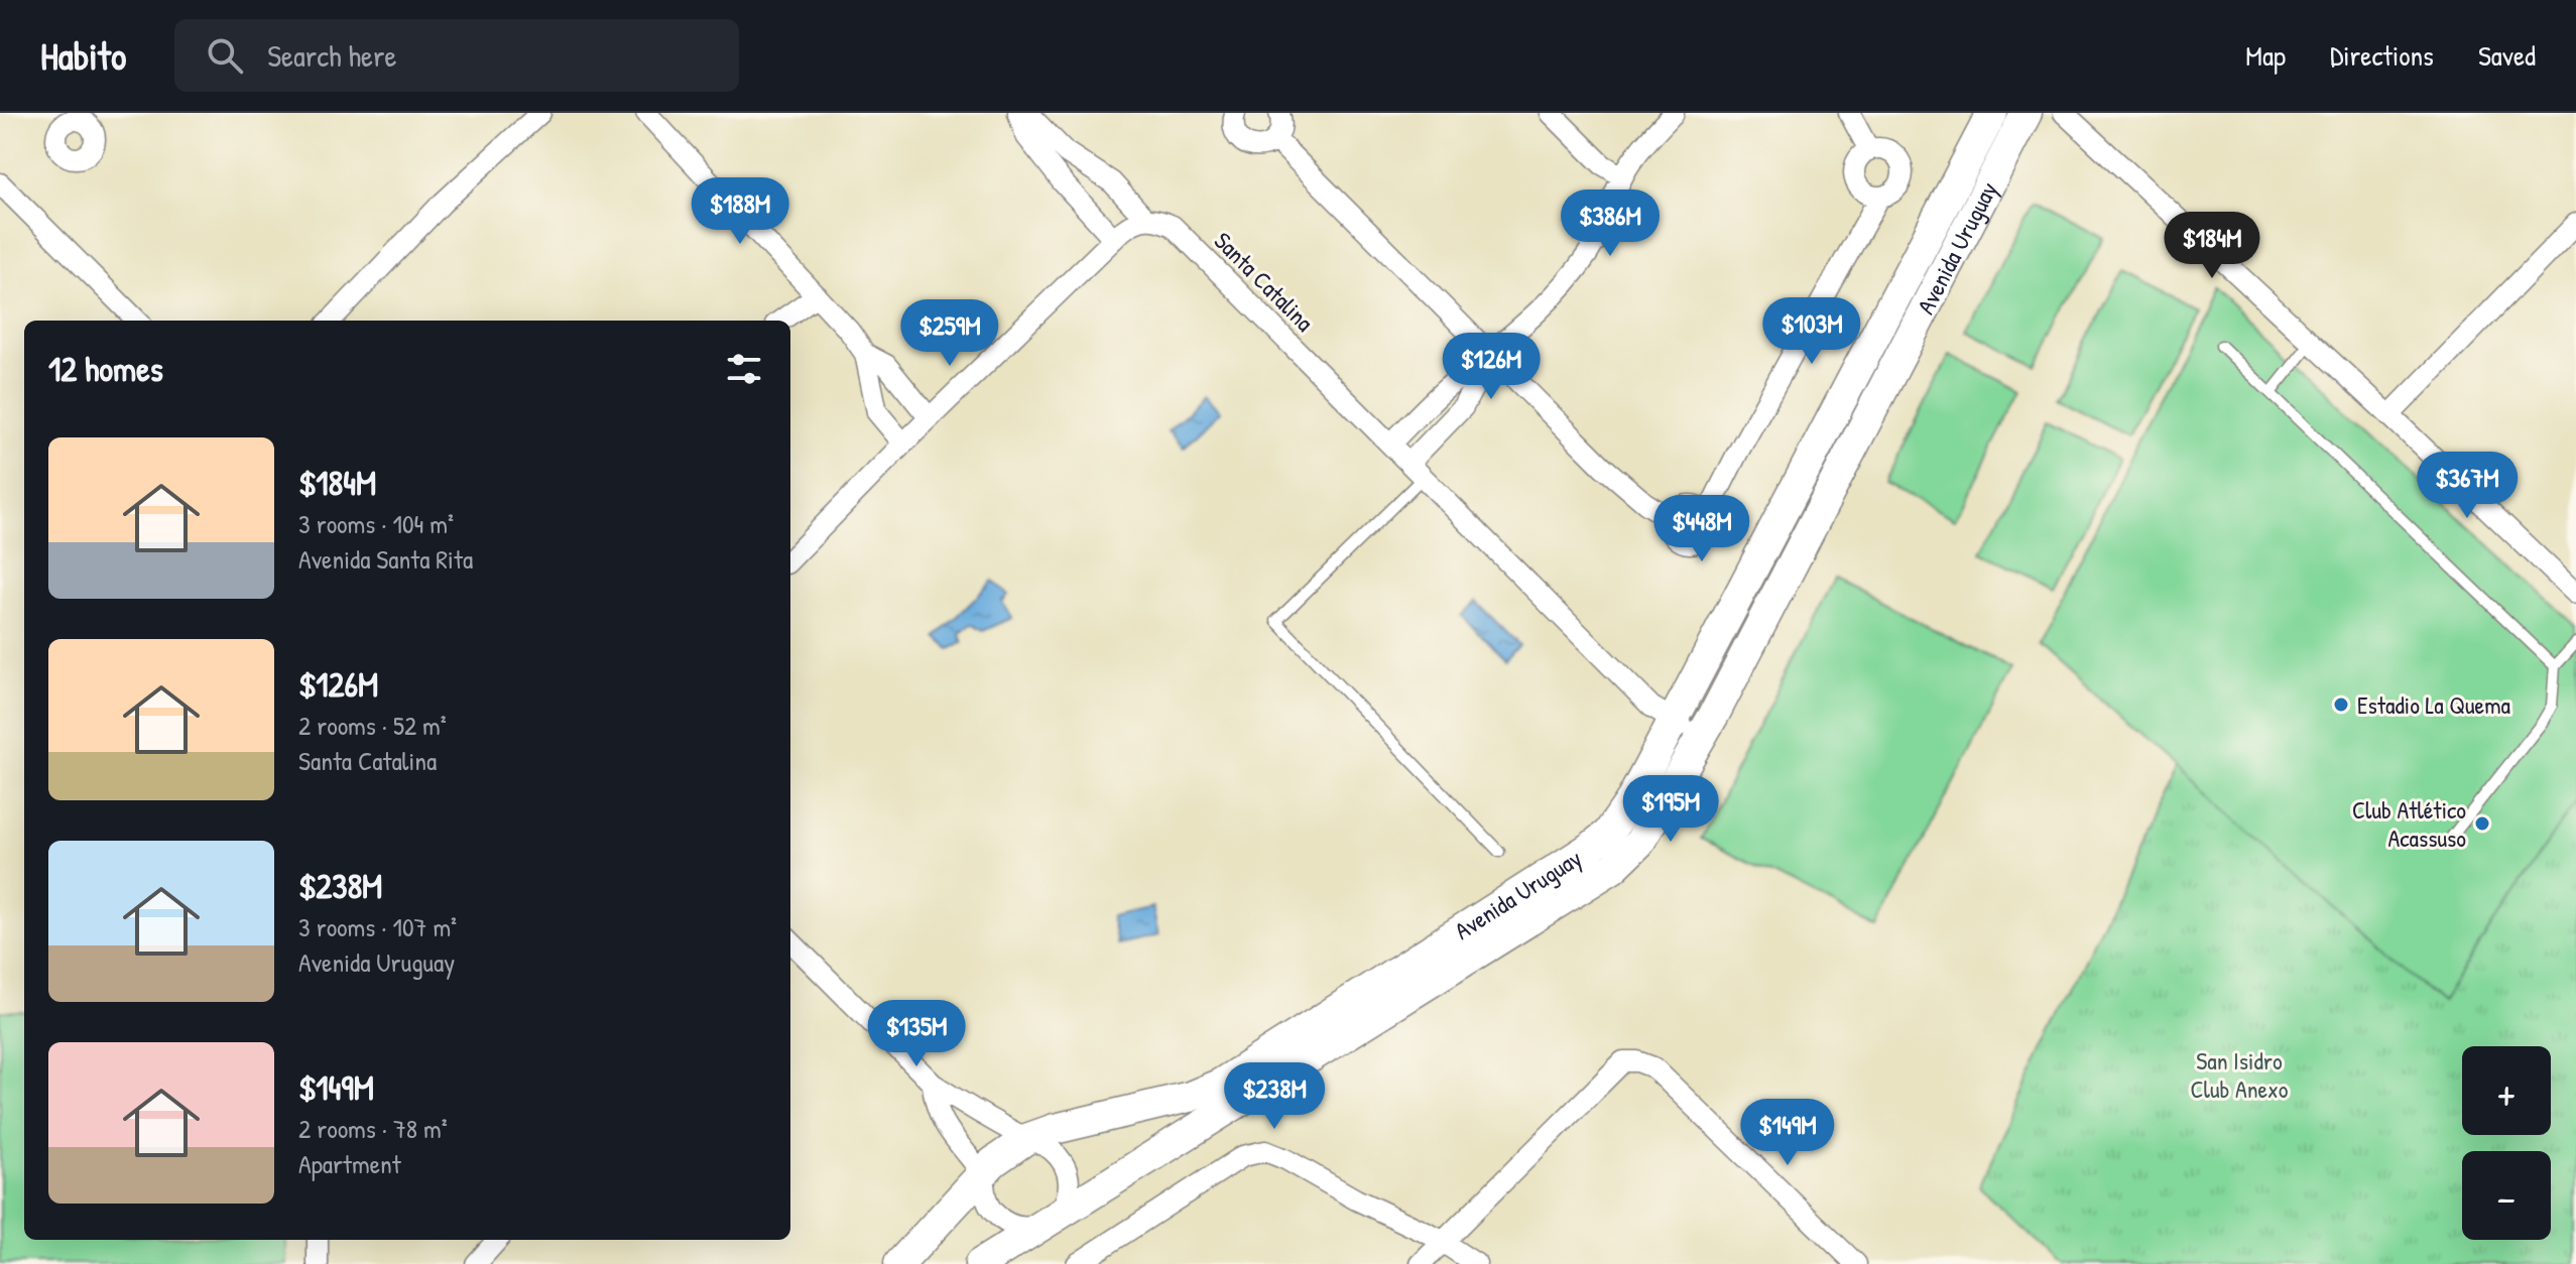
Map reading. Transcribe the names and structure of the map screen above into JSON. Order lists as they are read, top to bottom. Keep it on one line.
{"streets":{"main road":["Avenida Uruguay"],"street":["Santa Catalina"]},"crossings":[["Avenida Uruguay","Santa Catalina"]],"parks":["San Isidro Club Anexo"],"places":["Estadio La Quema","Club Atlético Acassuso"],"page":{"header":"Habito","search":"Search here","nav":["Map","Directions","Saved"],"price":["$188M","$386M","$184M","$103M","$259M","$126M","$367M","$448M","$195M","$135M","$238M","$149M"],"heading":"12 homes","list":[{"name":"$184M","note":"3 rooms · 104 m² · Avenida Santa Rita"},{"name":"$126M","note":"2 rooms · 52 m² · Santa Catalina"},{"name":"$238M","note":"3 rooms · 107 m² · Avenida Uruguay"},{"name":"$149M","note":"2 rooms · 78 m² · Apartment"}],"map_buttons":["+","−"]}}
